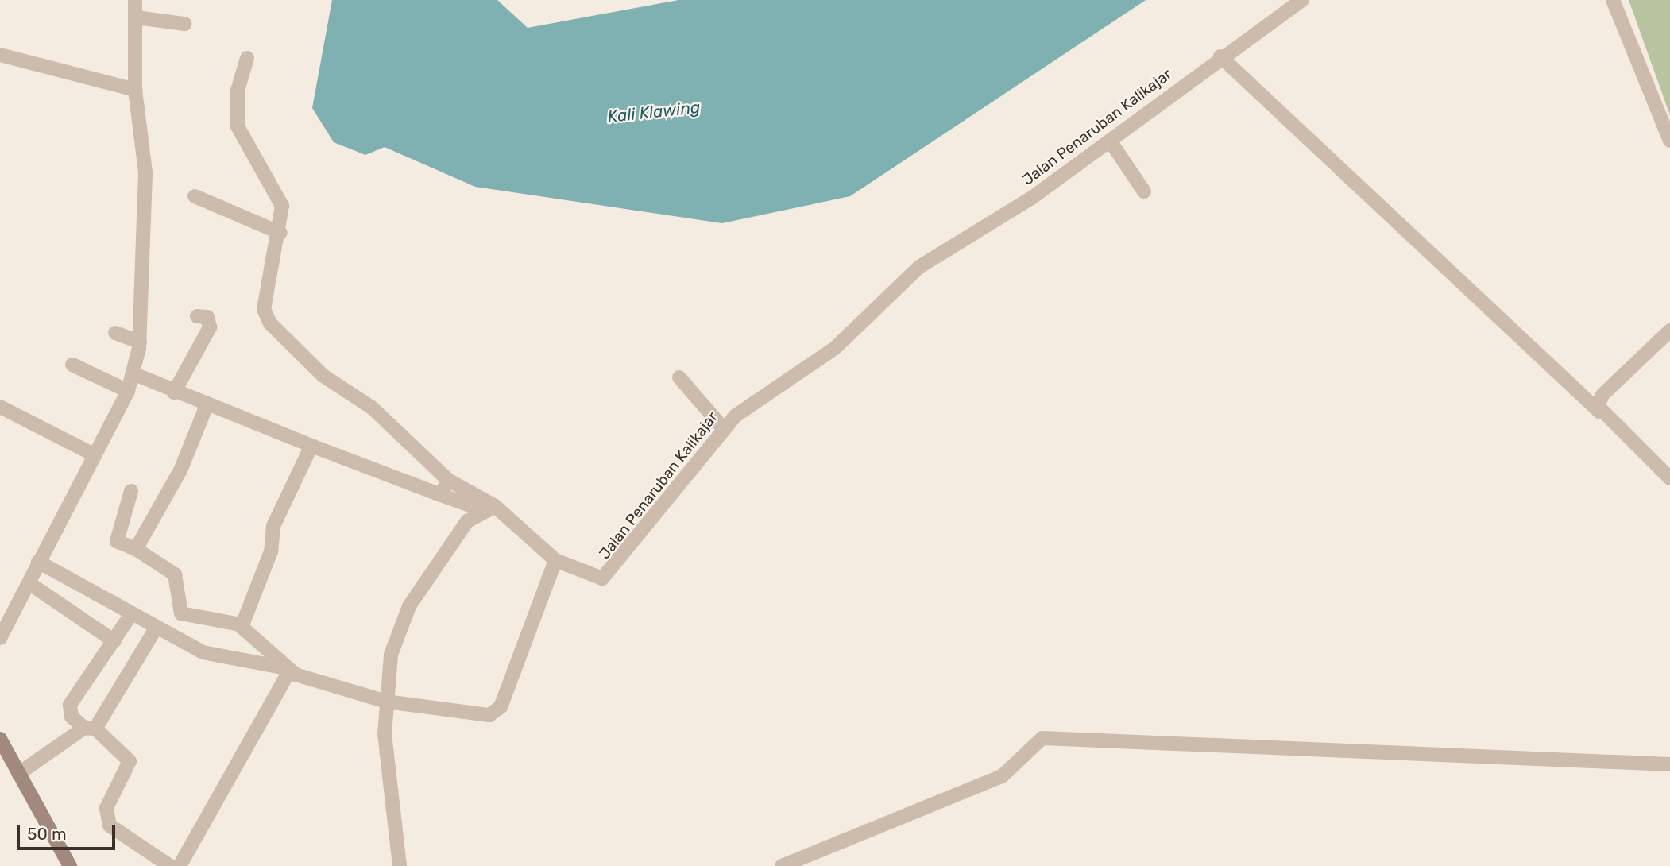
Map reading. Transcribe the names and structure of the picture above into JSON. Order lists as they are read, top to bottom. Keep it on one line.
{"streets":{"street":["Jalan Penaruban Kalikajar"]},"water":["Kali Klawing"],"scale_bar":"50 m"}
